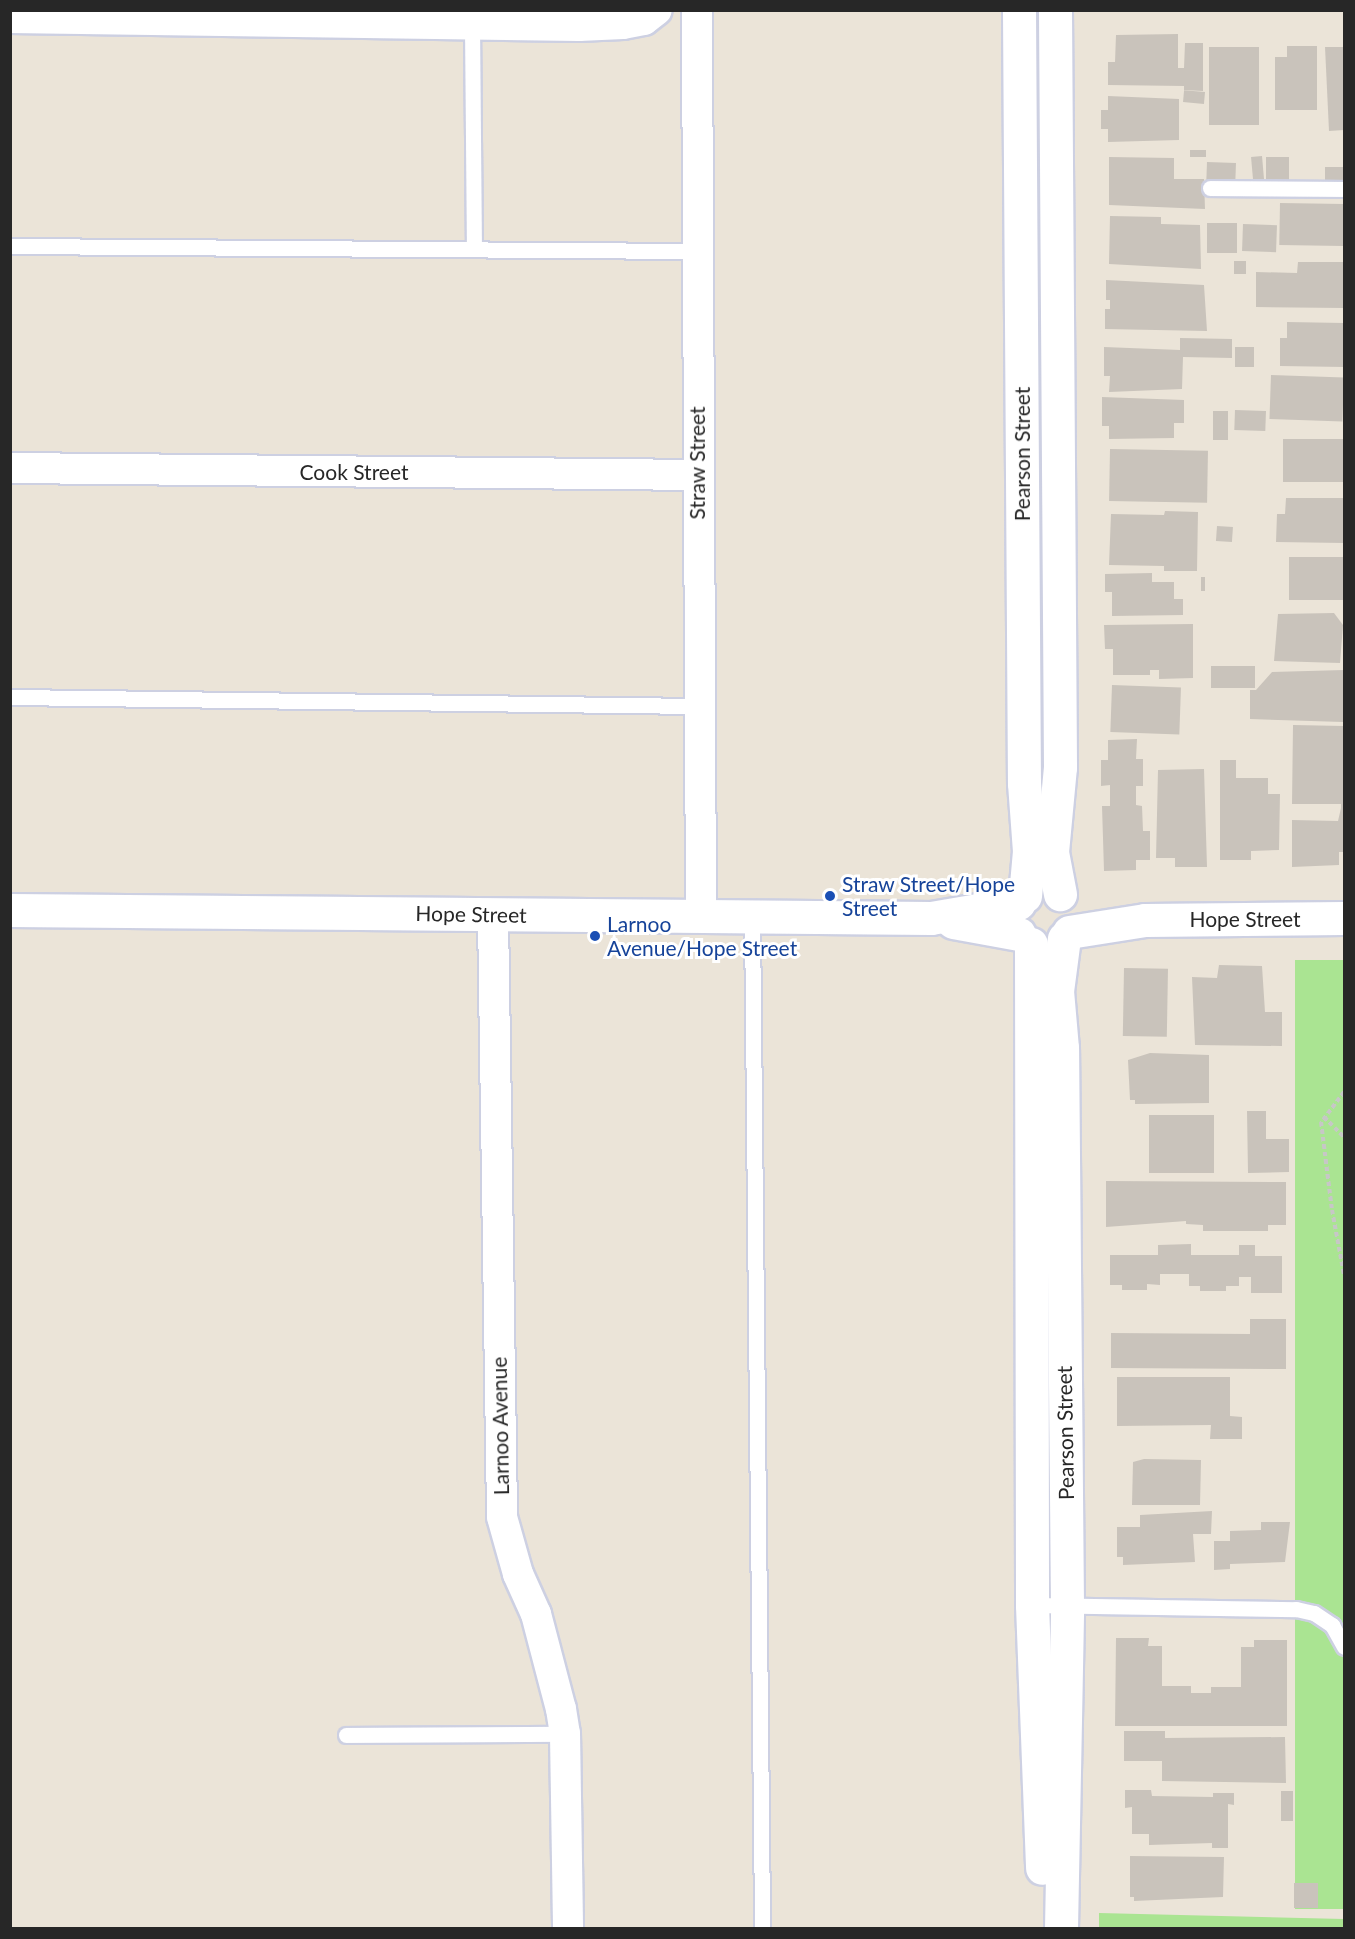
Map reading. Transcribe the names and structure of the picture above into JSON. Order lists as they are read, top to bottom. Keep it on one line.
{"streets":{"street":["Pearson Street","Straw Street","Cook Street","Hope Street","Larnoo Avenue"]},"crossings":[["Pearson Street","Hope Street"],["Straw Street","Cook Street"],["Straw Street","Hope Street"],["Hope Street","Larnoo Avenue"]],"places":["Straw Street/Hope Street","Larnoo Avenue/Hope Street"]}
